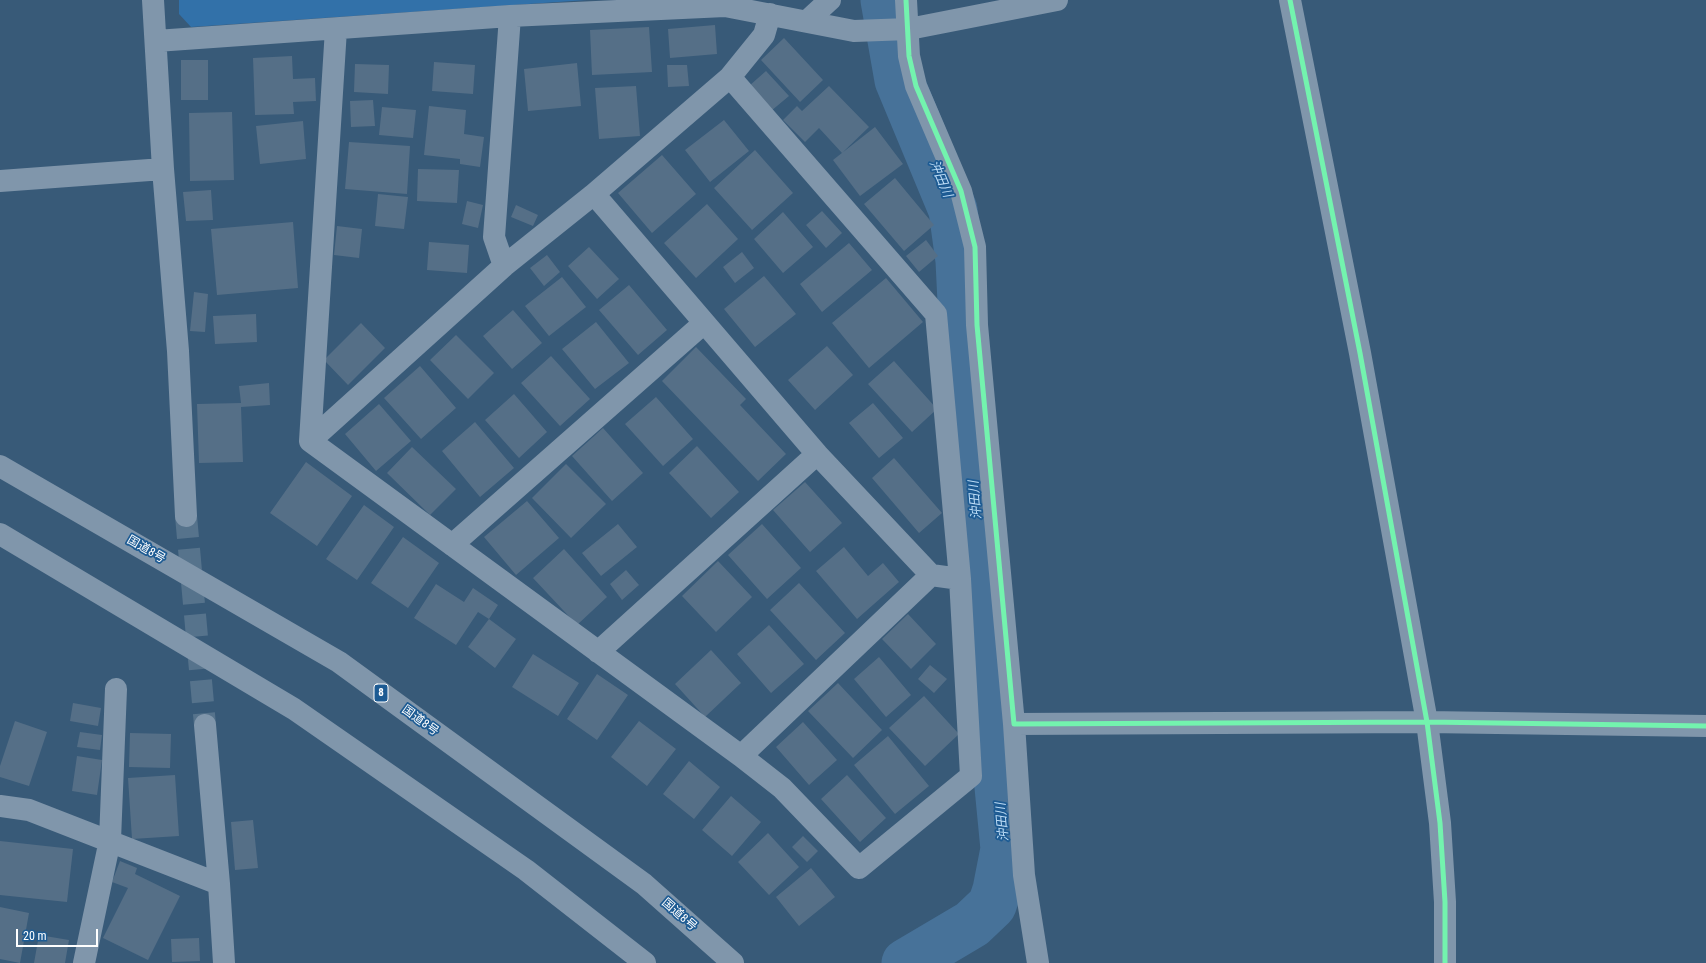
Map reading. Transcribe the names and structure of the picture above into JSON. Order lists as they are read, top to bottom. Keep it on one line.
{"streets":{"main road":["国道8号","8"]},"water":["沖田川"],"scale_bar":"20 m"}
